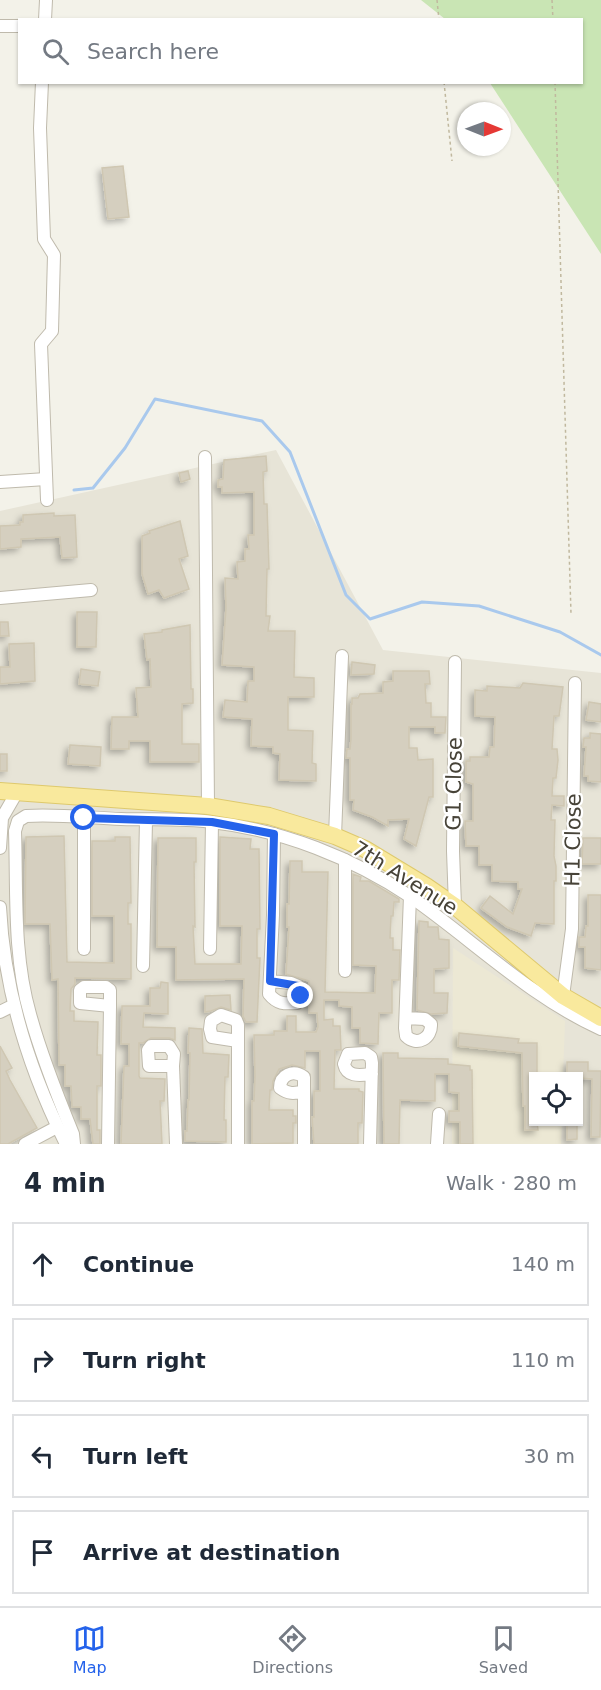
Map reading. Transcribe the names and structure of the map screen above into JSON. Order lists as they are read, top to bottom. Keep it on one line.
{"streets":{"main road":["7th Avenue"],"street":["G1 Close","H1 Close"]},"crossings":[["G1 Close","7th Avenue"],["H1 Close","7th Avenue"]],"north":"right","page":{"search":"Search here","heading":["4 min","Walk · 280 m"],"list":[["Continue","140 m"],["Turn right","110 m"],["Turn left","30 m"],"Arrive at destination"],"nav":["Map","Directions","Saved"]}}
